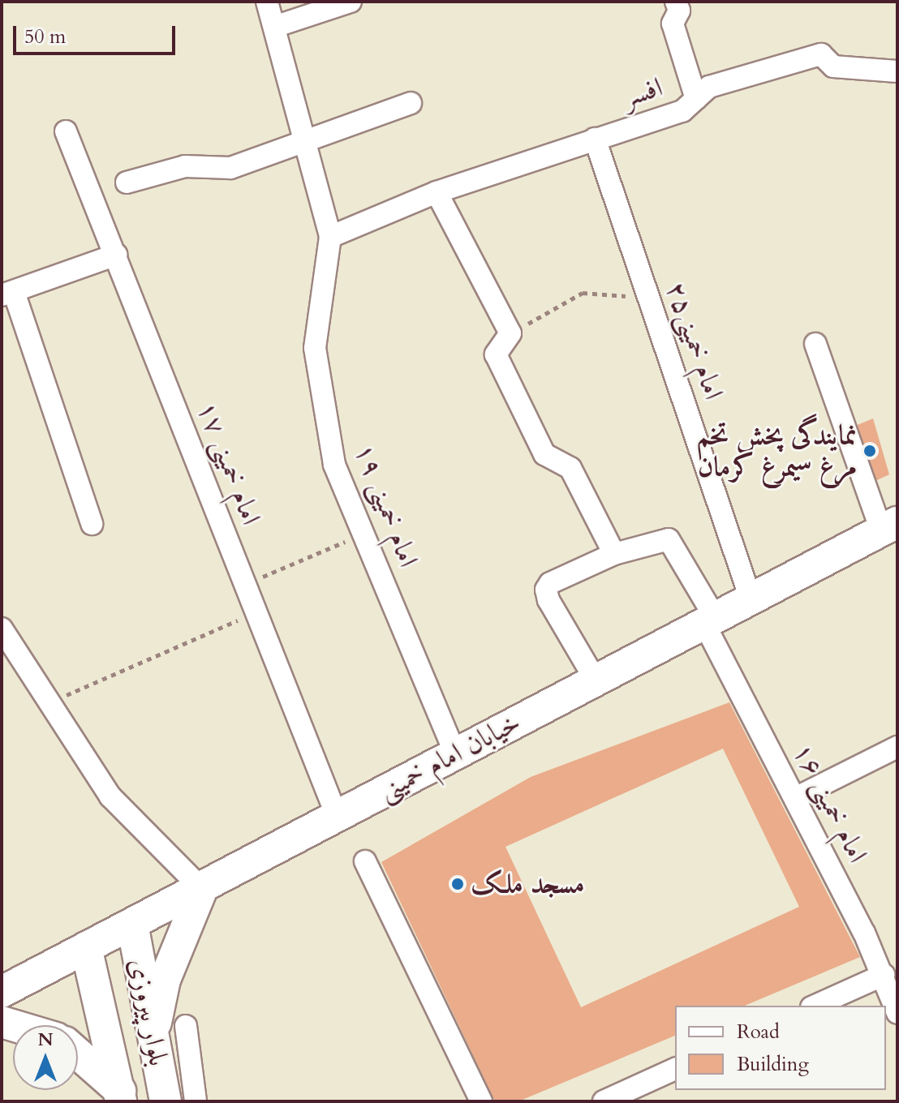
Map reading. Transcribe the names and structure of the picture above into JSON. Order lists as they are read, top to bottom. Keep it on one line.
{"streets":{"main road":["خیابان امام خمینی","بلوار پیروزی"],"street":["افسر","امام خمینی۲۵","امام خمینی ۱۷","امام خمینی ۱۹","امام خمینی ۱۶"]},"crossings":[["افسر","امام خمینی۲۵"],["افسر","امام خمینی ۱۹"],["امام خمینی۲۵","خیابان امام خمینی"],["امام خمینی ۱۷","خیابان امام خمینی"],["امام خمینی ۱۹","خیابان امام خمینی"],["خیابان امام خمینی","امام خمینی ۱۶"],["خیابان امام خمینی","بلوار پیروزی"]],"places":["نمایندگی پخش تخم مرغ سیمرغ کرمان","مسجد ملک"],"legend":["Road","Building"],"scale_bar":"50 m","north":"top"}
